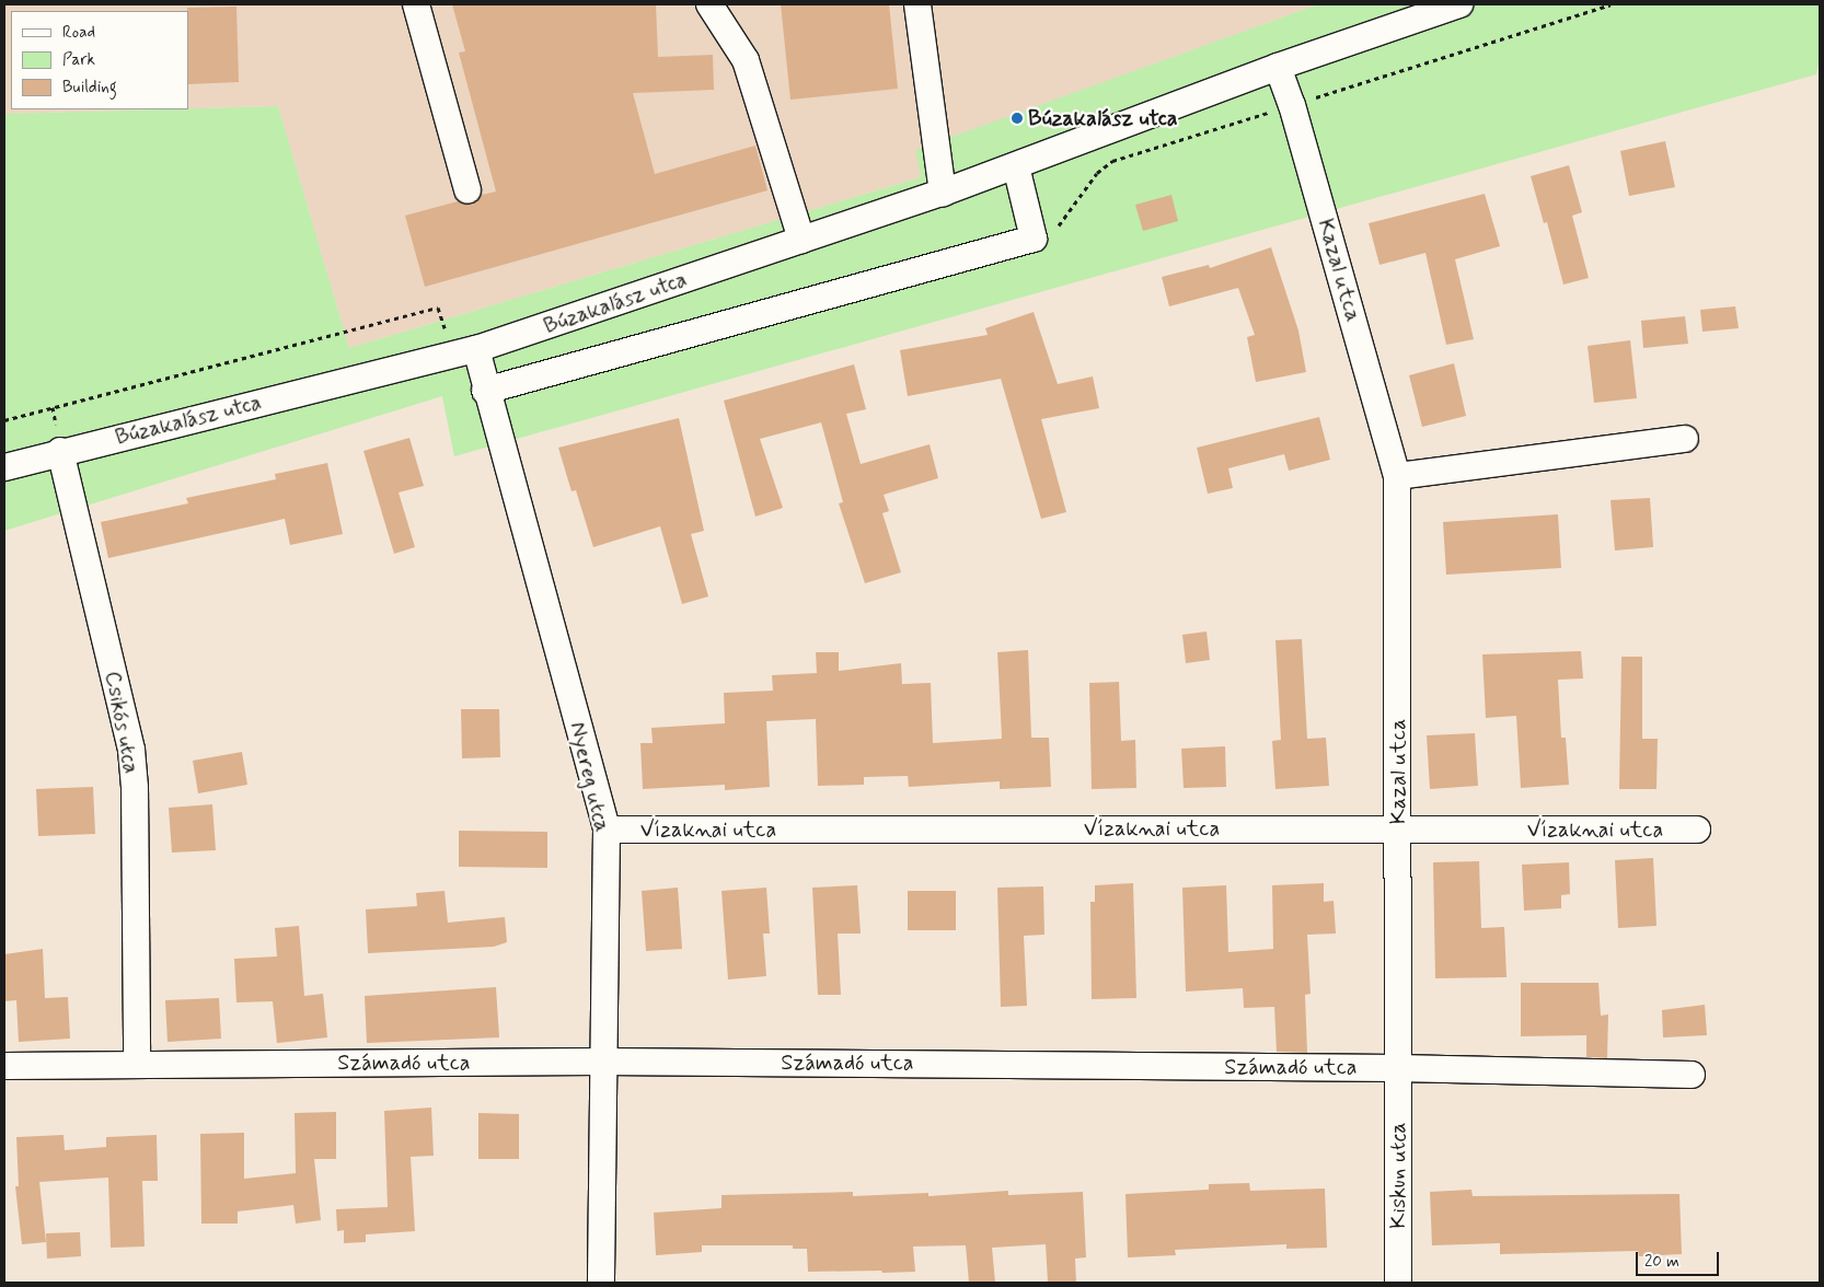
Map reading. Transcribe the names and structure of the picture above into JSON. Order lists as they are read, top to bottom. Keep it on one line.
{"streets":{"street":["Kazal utca","Búzakalász utca","Csikós utca","Nyereg utca","Vízaknai utca","Számadó utca","Kiskun utca"]},"crossings":[["Kazal utca","Búzakalász utca"],["Kazal utca","Vízaknai utca"],["Kazal utca","Számadó utca"],["Kazal utca","Kiskun utca"],["Búzakalász utca","Csikós utca"],["Búzakalász utca","Nyereg utca"],["Csikós utca","Számadó utca"],["Nyereg utca","Vízaknai utca"],["Nyereg utca","Számadó utca"],["Számadó utca","Kiskun utca"]],"places":["Búzakalász utca"],"legend":["Road","Park","Building"],"scale_bar":"20 m"}
